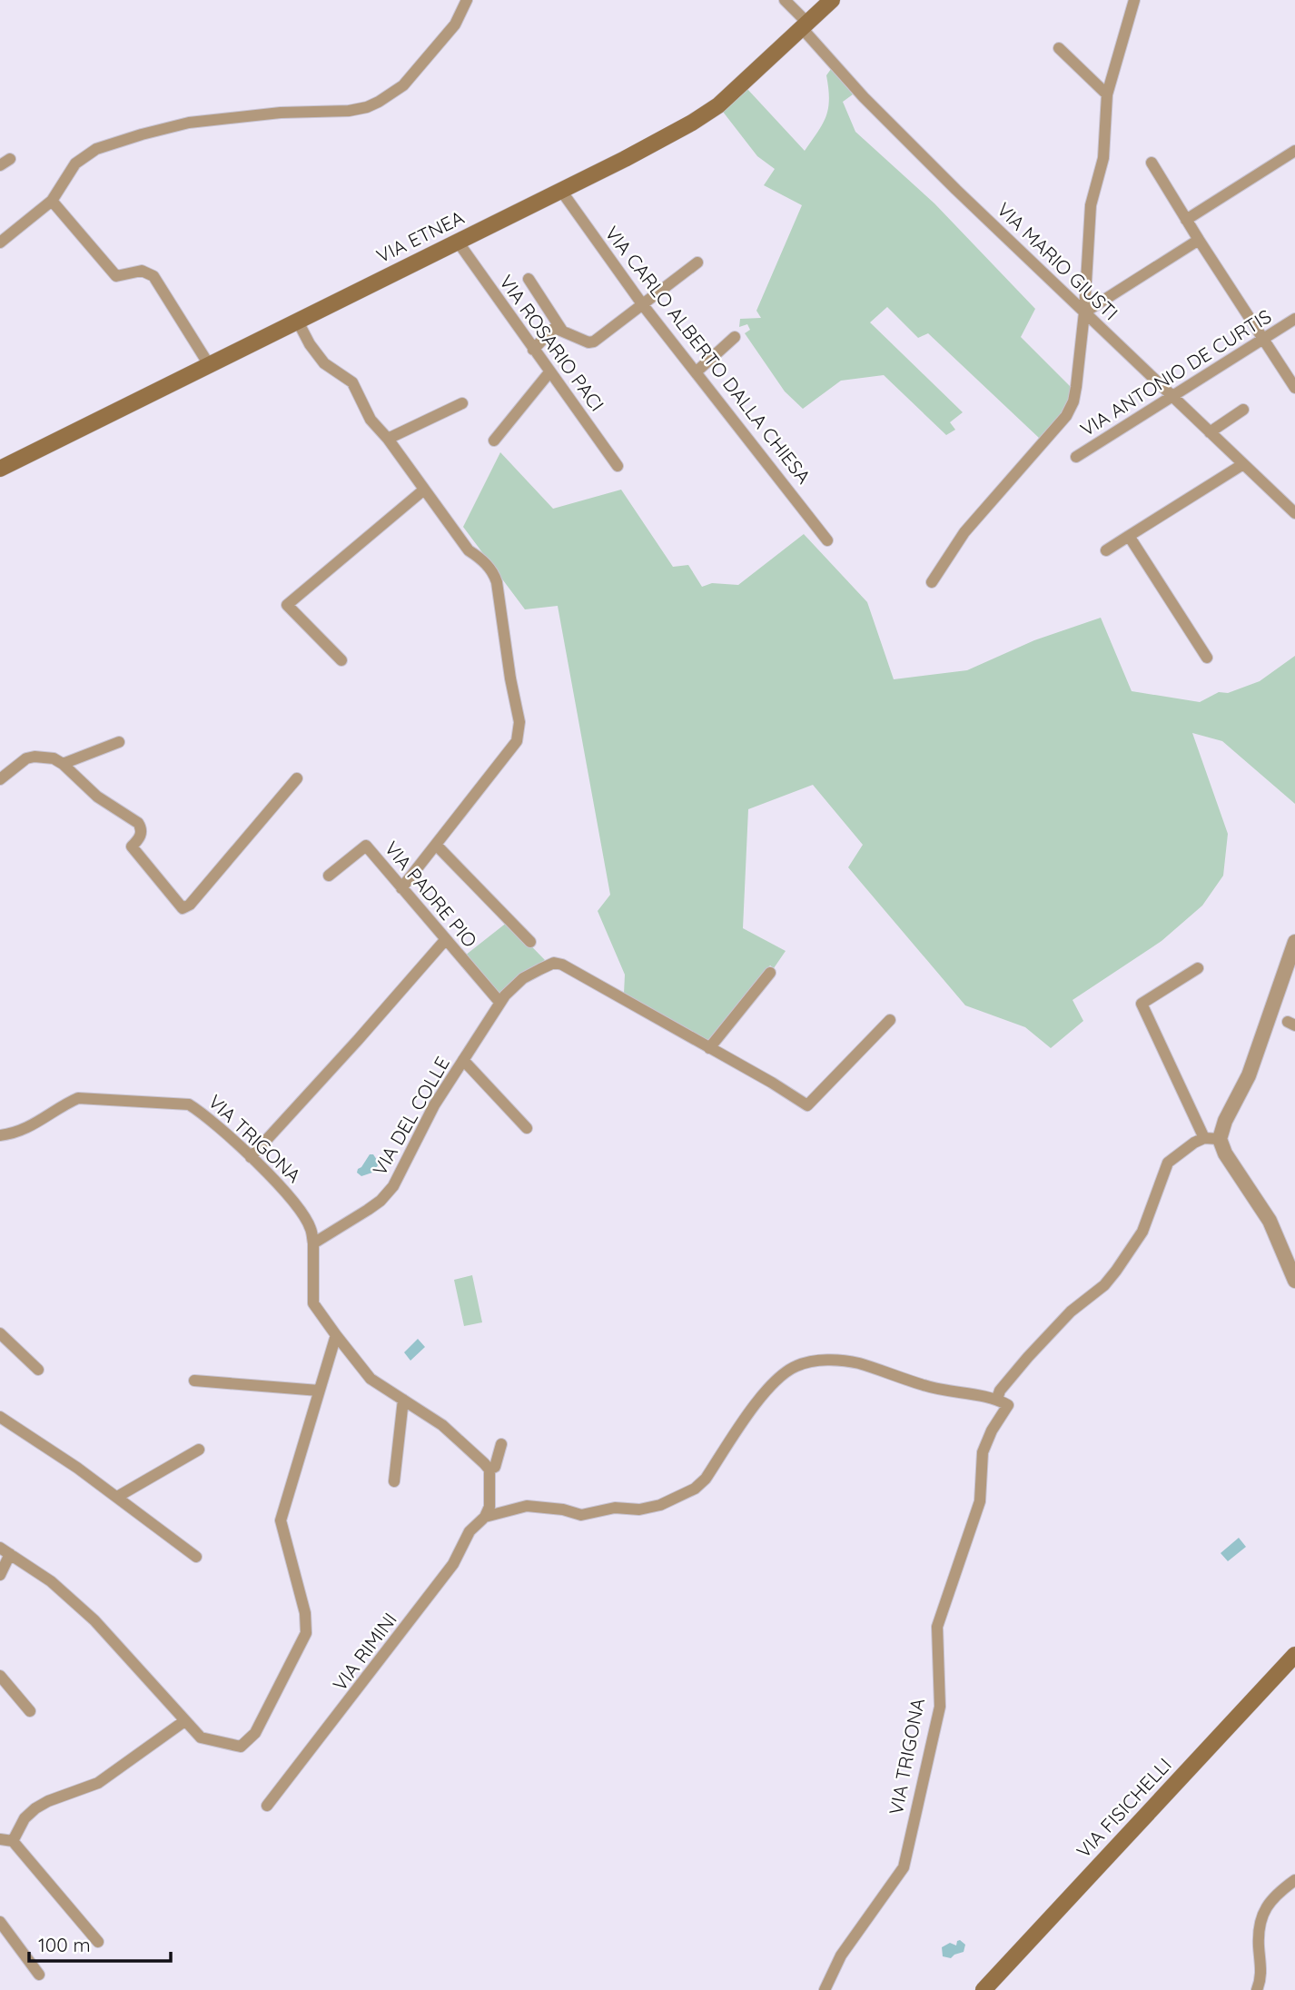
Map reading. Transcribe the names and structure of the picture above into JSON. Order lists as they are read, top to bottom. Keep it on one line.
{"streets":{"main road":["VIA ETNEA","VIA FISICHELLI"],"street":["VIA MARIO GIUSTI","VIA ROSARIO PACI","VIA CARLO ALBERTO DALLA CHIESA","VIA ANTONIO DE CURTIS","VIA PADRE PIO","VIA DEL COLLE","VIA TRIGONA","VIA RIMINI"]},"crossings":[["VIA ETNEA","VIA MARIO GIUSTI"],["VIA ETNEA","VIA ROSARIO PACI"],["VIA ETNEA","VIA CARLO ALBERTO DALLA CHIESA"],["VIA MARIO GIUSTI","VIA ANTONIO DE CURTIS"],["VIA PADRE PIO","VIA DEL COLLE"],["VIA DEL COLLE","VIA TRIGONA"]],"scale_bar":"100 m"}
